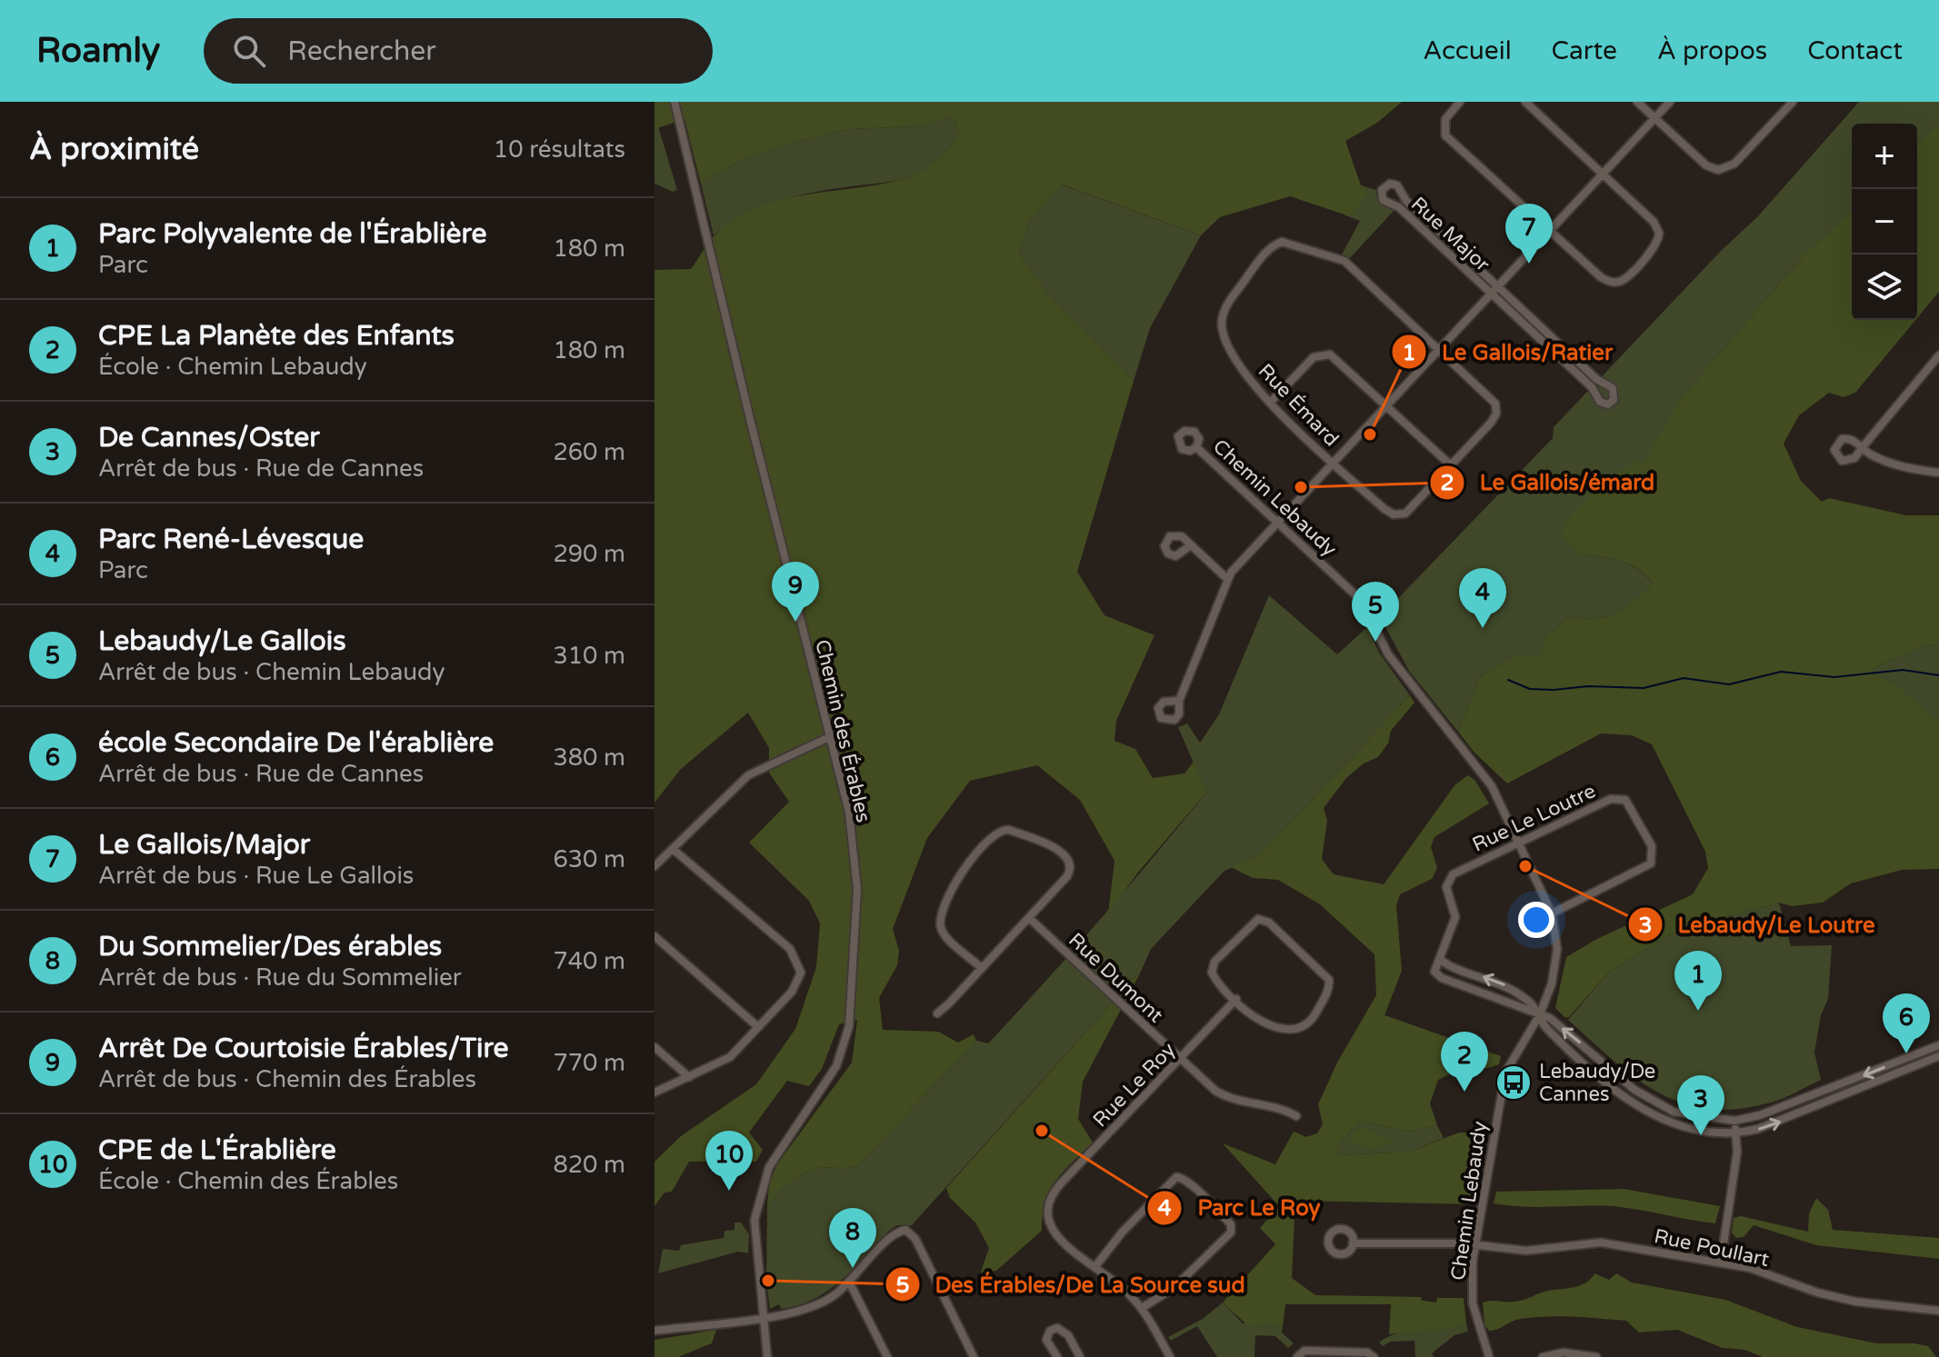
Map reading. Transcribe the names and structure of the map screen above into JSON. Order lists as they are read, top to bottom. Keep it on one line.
{"streets":{"street":["Rue Major","Rue Émard","Chemin Lebaudy","Chemin des Érables","Rue Le Loutre","Rue Dumont","Rue Le Roy","Rue Poullart"]},"crossings":[["Chemin Lebaudy","Rue Le Loutre"],["Chemin Lebaudy","Rue Poullart"],["Rue Dumont","Rue Le Roy"]],"places":{"other":["Le Gallois/Ratier","Le Gallois/émard","Lebaudy/Le Loutre","Parc Le Roy","Des Érables/De La Source sud"],"bus stop":["Lebaudy/De Cannes"]},"page":{"header":"Roamly","search":"Rechercher","nav":["Accueil","Carte","À propos","Contact"],"heading":["À proximité","10 résultats"],"map_buttons":["+","−"],"list":[{"mark":"1","name":"Parc Polyvalente de l'Érablière","note":"Parc","value":"180 m"},{"mark":"2","name":"CPE La Planète des Enfants","note":"École · Chemin Lebaudy","value":"180 m"},{"mark":"3","name":"De Cannes/Oster","note":"Arrêt de bus · Rue de Cannes","value":"260 m"},{"mark":"4","name":"Parc René-Lévesque","note":"Parc","value":"290 m"},{"mark":"5","name":"Lebaudy/Le Gallois","note":"Arrêt de bus · Chemin Lebaudy","value":"310 m"},{"mark":"6","name":"école Secondaire De l'érablière","note":"Arrêt de bus · Rue de Cannes","value":"380 m"},{"mark":"7","name":"Le Gallois/Major","note":"Arrêt de bus · Rue Le Gallois","value":"630 m"},{"mark":"8","name":"Du Sommelier/Des érables","note":"Arrêt de bus · Rue du Sommelier","value":"740 m"},{"mark":"9","name":"Arrêt De Courtoisie Érables/Tire","note":"Arrêt de bus · Chemin des Érables","value":"770 m"},{"mark":"10","name":"CPE de L'Érablière","note":"École · Chemin des Érables","value":"820 m"}],"pins":["7","9","4","5","1","6","2","3","10","8"]}}
